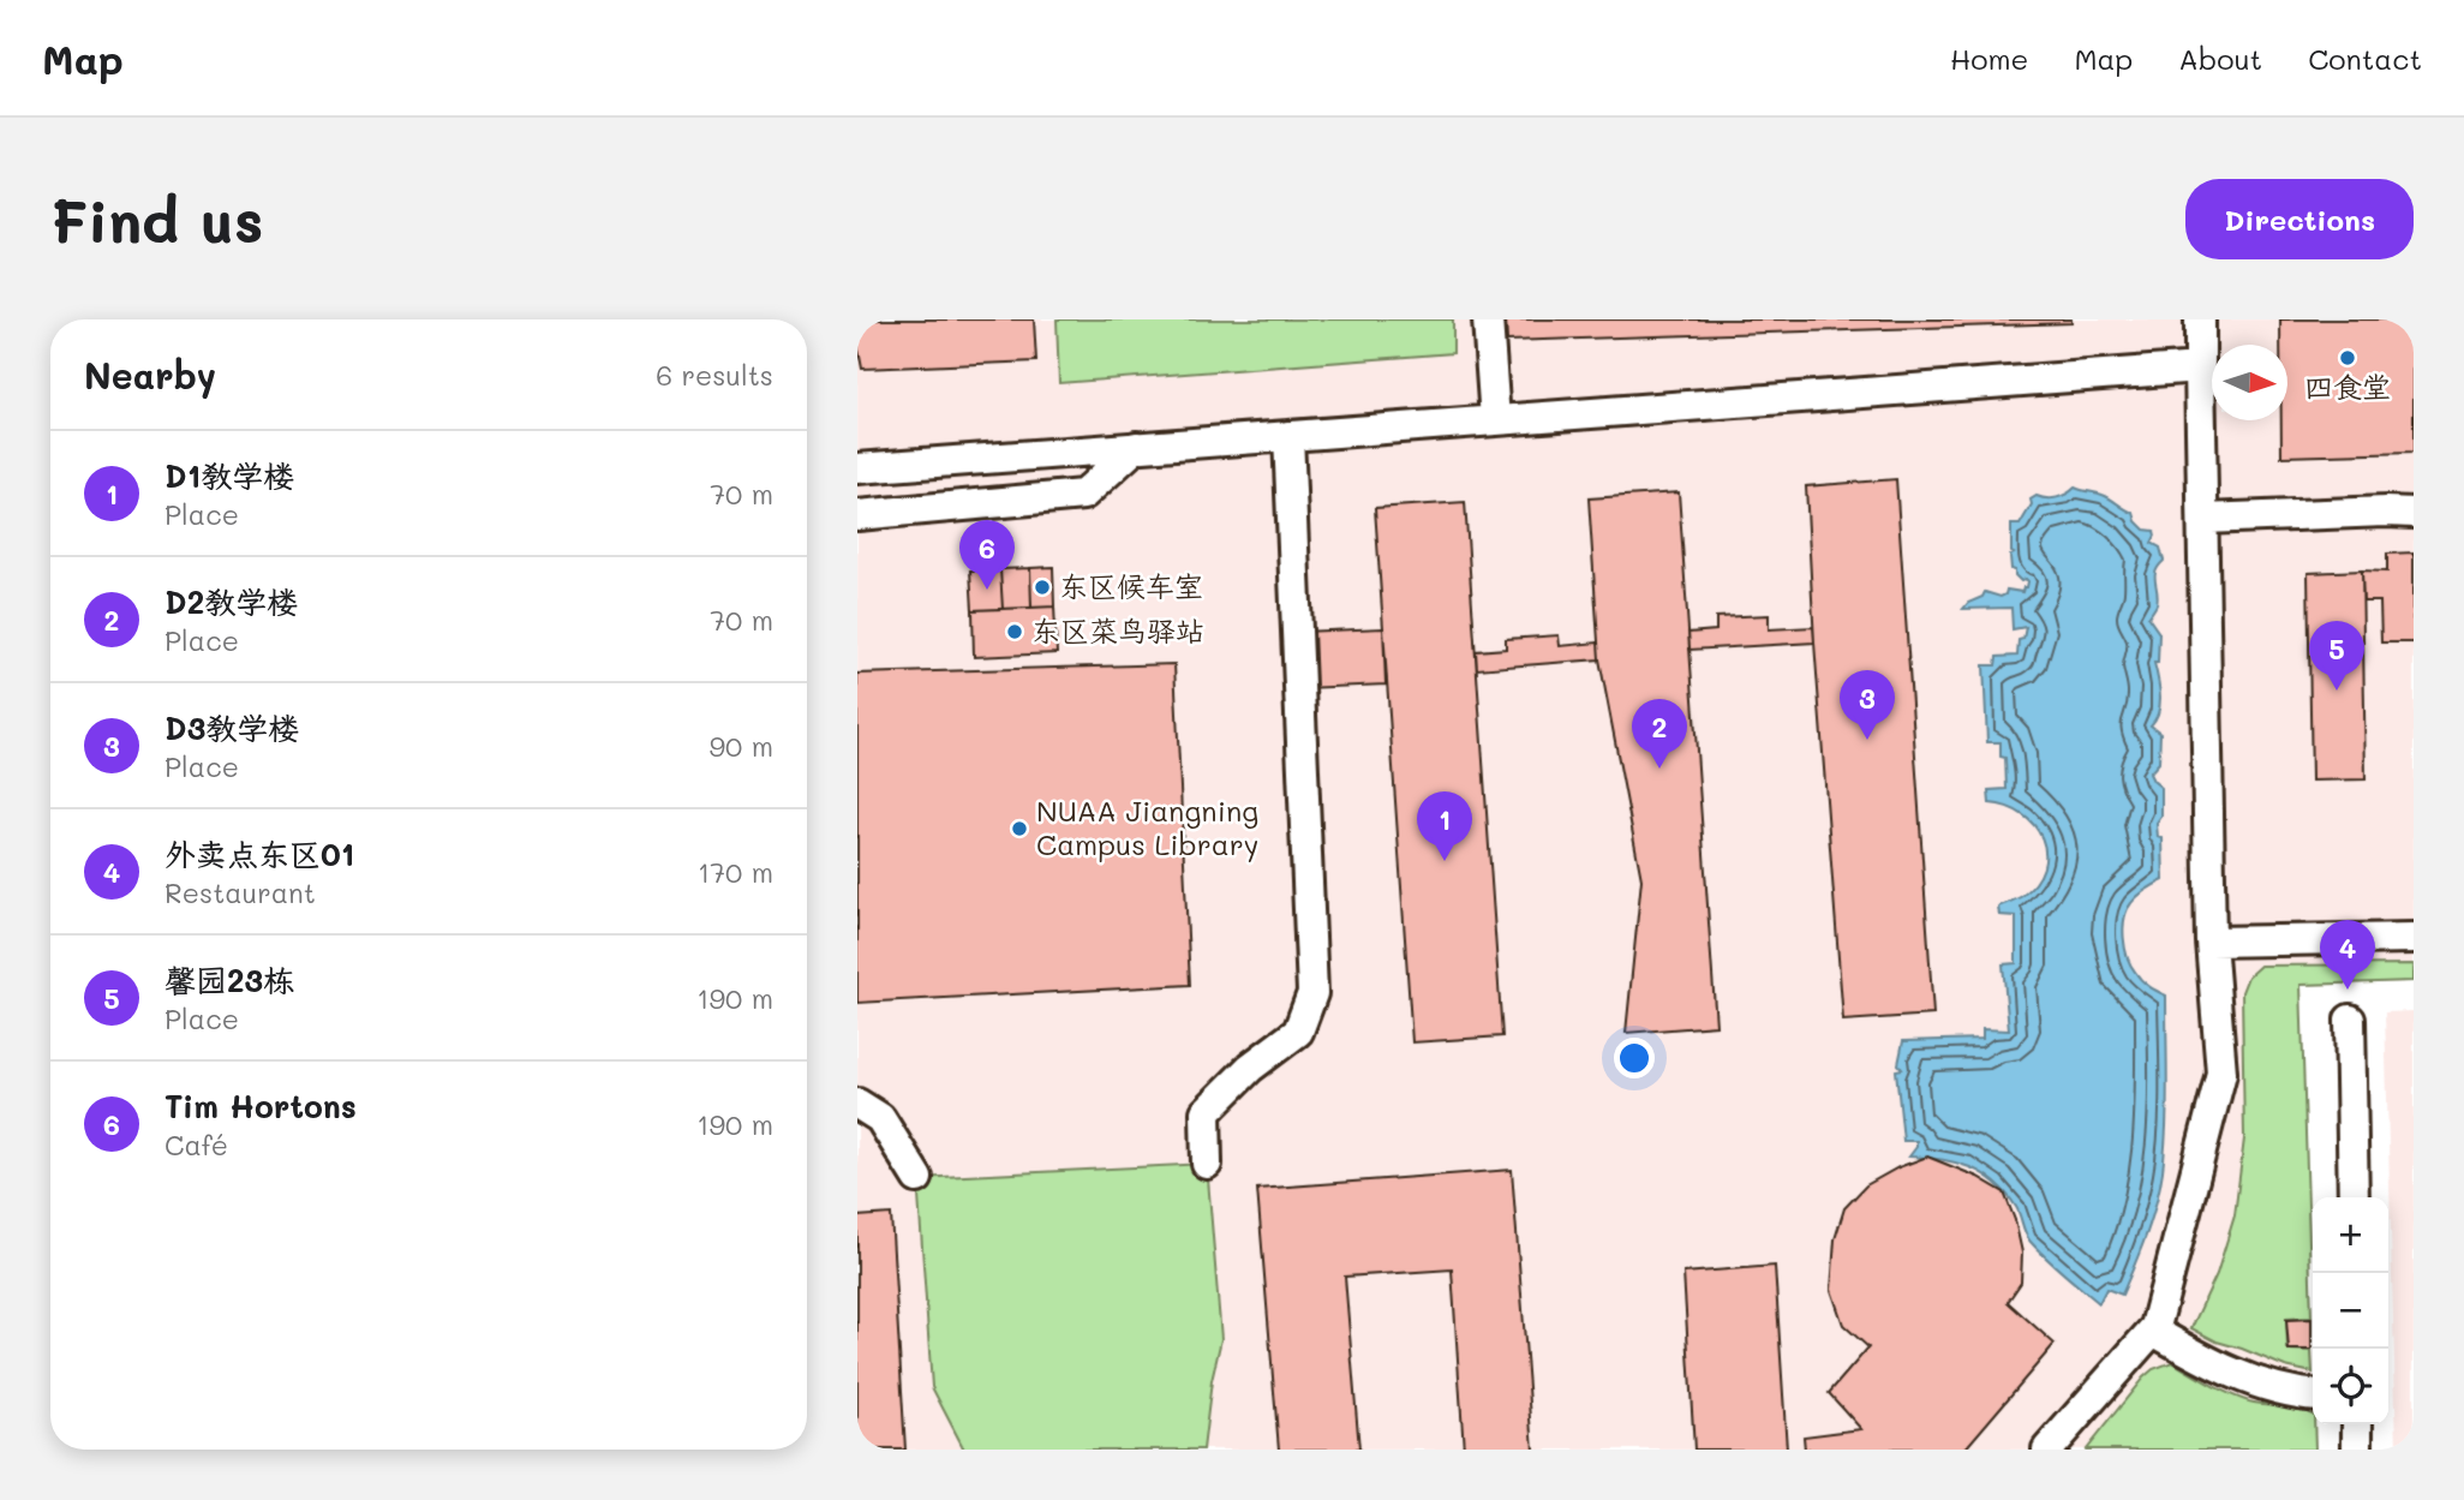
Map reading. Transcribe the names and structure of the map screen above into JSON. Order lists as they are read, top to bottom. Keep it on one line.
{"places":["四食堂","东区候车室","东区菜鸟驿站","NUAA Jiangning Campus Library"],"north":"right","page":{"header":"Map","nav":["Home","Map","About","Contact"],"buttons":"Directions","title":"Find us","heading":["Nearby","6 results"],"list":[{"mark":"1","name":"D1教学楼","note":"Place","value":"70 m"},{"mark":"2","name":"D2教学楼","note":"Place","value":"70 m"},{"mark":"3","name":"D3教学楼","note":"Place","value":"90 m"},{"mark":"4","name":"外卖点东区01","note":"Restaurant","value":"170 m"},{"mark":"5","name":"馨园23栋","note":"Place","value":"190 m"},{"mark":"6","name":"Tim Hortons","note":"Café","value":"190 m"}],"pins":["6","5","3","2","1","4"],"map_buttons":["+","−"]}}
